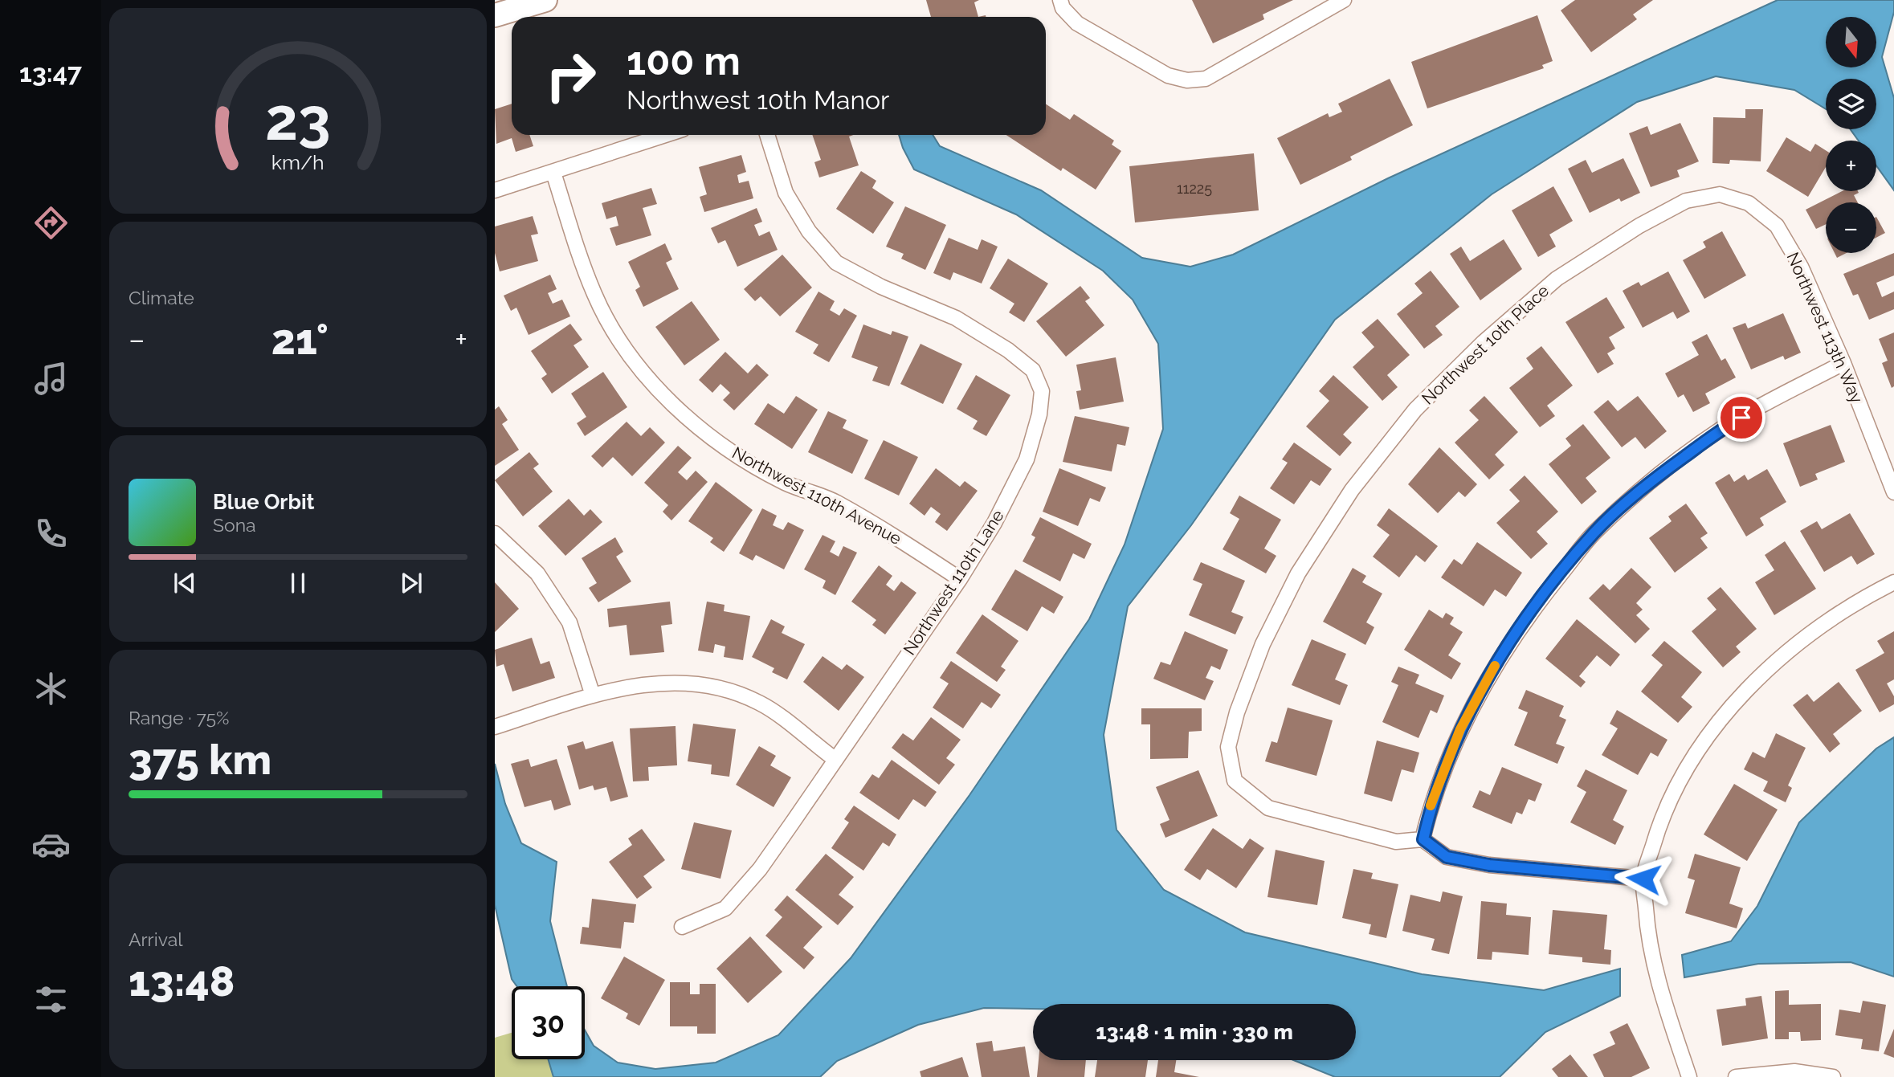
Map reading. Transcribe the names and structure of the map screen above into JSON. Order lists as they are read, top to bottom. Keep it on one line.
{"streets":{"street":["Northwest 113th Way","Northwest 10th Place","Northwest 110th Avenue","Northwest 110th Lane"]},"crossings":[["Northwest 113th Way","Northwest 10th Place"],["Northwest 110th Avenue","Northwest 110th Lane"]],"house_numbers":["11225"],"north":"bottom","page":{"tabs":"13:47","map_buttons":["+","−"],"turn":["100 m","Northwest 10th Manor"],"tile":["Climate",["Range · 75%","375 km"],["Arrival","13:48"]],"heat":["−","21°","+"],"song":["Blue Orbit","Sona"],"limit":"30","trip":"13:48 · 1 min · 330 m","gauge":["23","km/h"]}}
